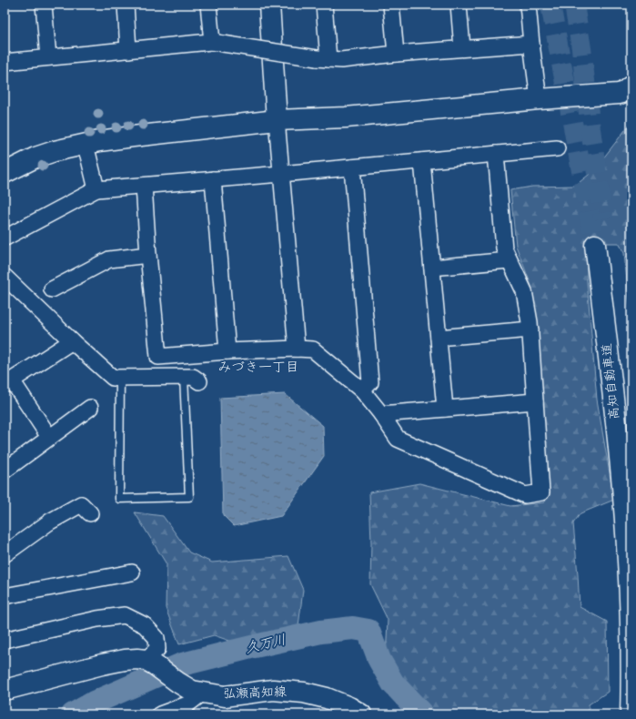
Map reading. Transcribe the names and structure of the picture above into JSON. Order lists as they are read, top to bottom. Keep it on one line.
{"streets":{"main road":["高知自動車道","弘瀬高知線"]},"districts":["みづき一丁目"],"water":["久万川"]}
